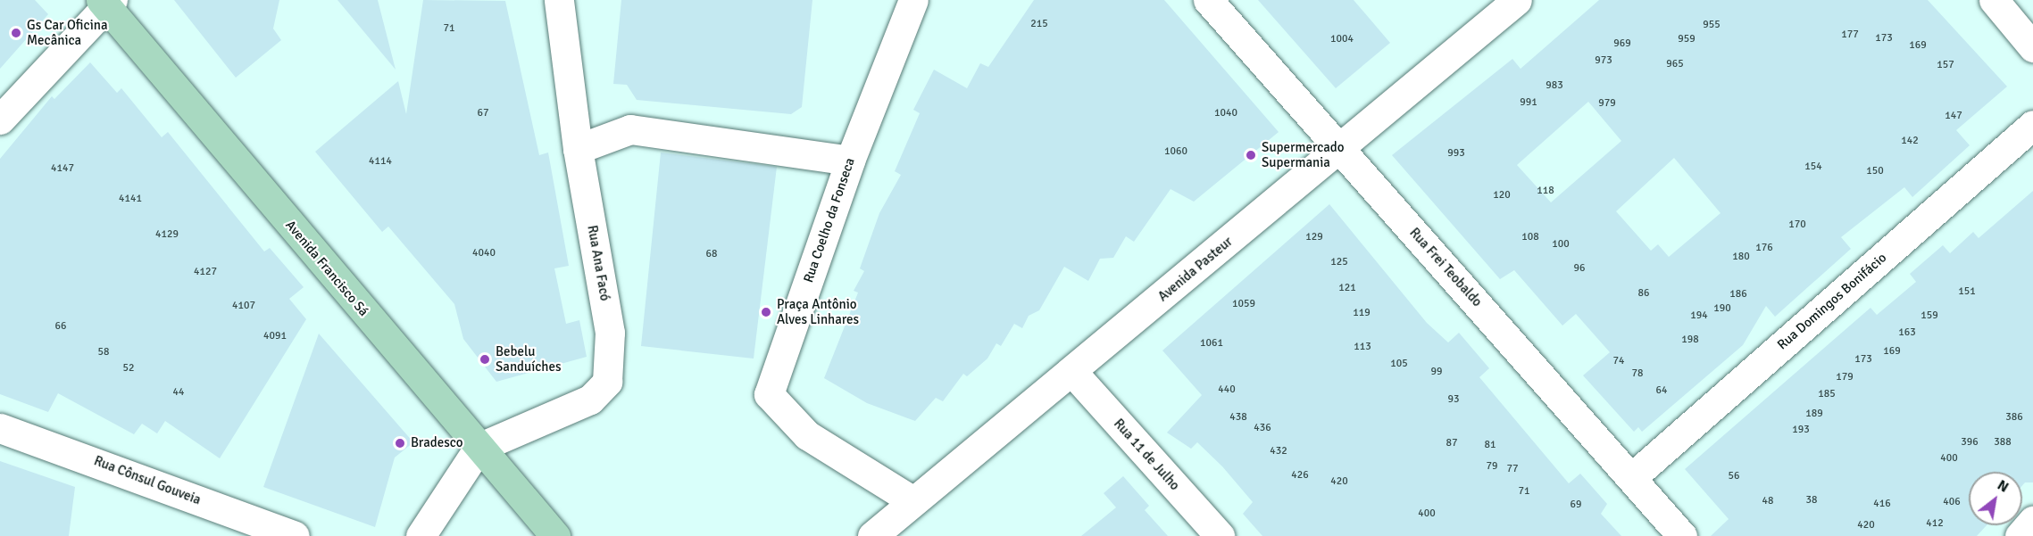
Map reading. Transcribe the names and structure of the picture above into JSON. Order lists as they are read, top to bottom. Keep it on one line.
{"streets":{"main road":["Avenida Francisco Sá"],"street":["Rua Coelho da Fonseca","Rua Ana Facó","Rua Frei Teobaldo","Avenida Pasteur","Rua Domingos Bonifácio","Rua 11 de Julho","Rua Cônsul Gouveia"]},"crossings":[["Rua Coelho da Fonseca","Avenida Pasteur"],["Rua Ana Facó","Avenida Francisco Sá"],["Rua Frei Teobaldo","Avenida Pasteur"],["Rua Frei Teobaldo","Rua Domingos Bonifácio"],["Avenida Pasteur","Rua 11 de Julho"]],"places":["Gs Car Oficina Mecânica","Supermercado Supermania","Praça Antônio Alves Linhares","Bebelu Sanduíches","Bradesco"],"house_numbers":["215","955","71","177","173","1004","959","969","169","973","965","157","983","991","979","67","1040","147","142","1060","993","4114","154","4147","150","118","120","4141","170","4129","129","108","100","176","4040","68","180","125","96","4127","121","151","86","186","1059","4107","190","119","194","159","66","163","4091","198","1061","113","169","58","173","74","105","52","99","78","179","440","64","44","185","93","189","438","386","436","193","396","388","87","81","432","400","79","77","426","56","420","71","38","48","406","416","69","400","412","420"],"north":"top right"}
